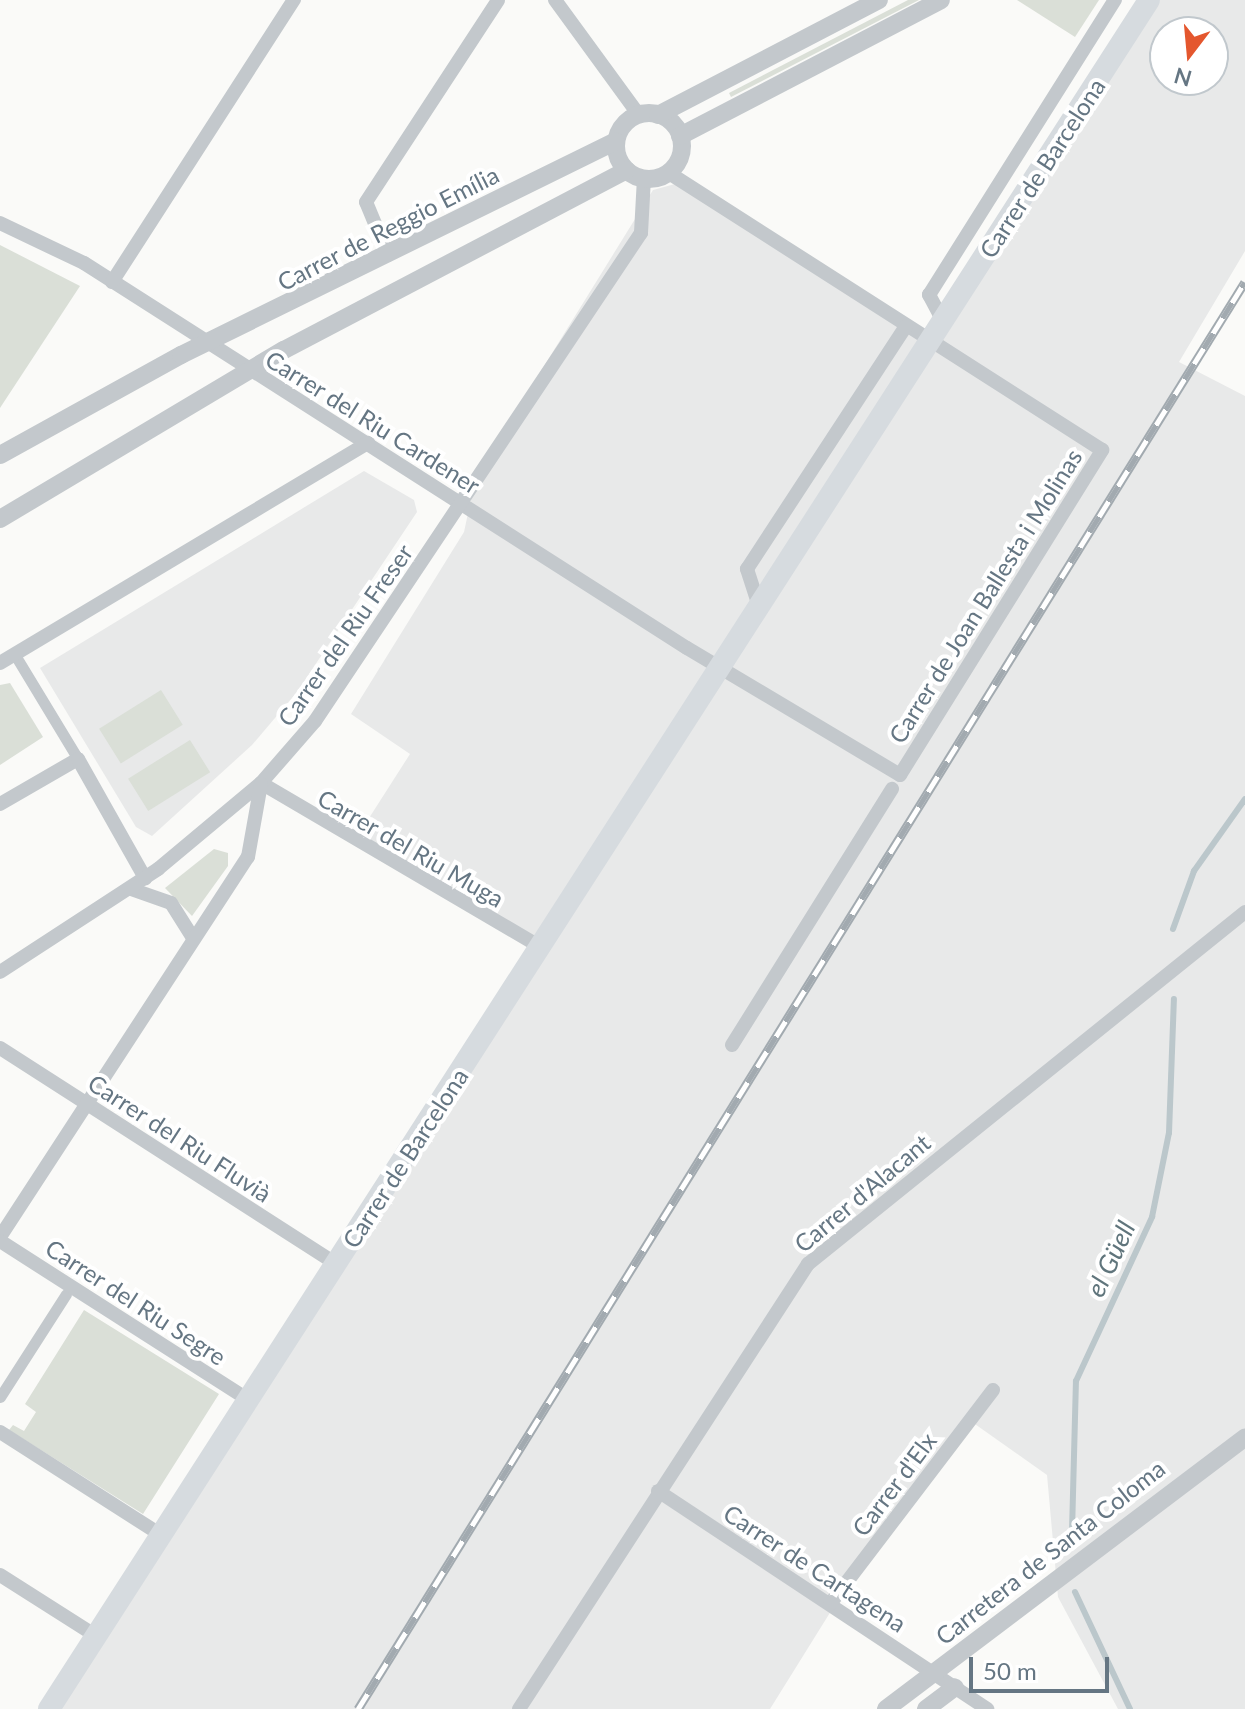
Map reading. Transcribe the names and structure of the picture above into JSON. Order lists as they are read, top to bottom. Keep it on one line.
{"streets":{"main road":["Carrer de Barcelona"],"street":["Carrer de Reggio Emília","Carrer del Riu Cardener","Carrer de Joan Ballesta i Molinas","Carrer del Riu Freser","Carrer del Riu Muga","Carrer del Riu Fluvià","Carrer d'Alacant","Carrer del Riu Segre","Carrer d'Elx","Carretera de Santa Coloma","Carrer de Cartagena"]},"crossings":[["Carrer de Barcelona","Carrer del Riu Cardener"],["Carrer de Barcelona","Carrer de Joan Ballesta i Molinas"],["Carrer de Barcelona","Carrer del Riu Muga"],["Carrer de Barcelona","Carrer del Riu Fluvià"],["Carrer de Barcelona","Carrer del Riu Segre"],["Carrer de Reggio Emília","Carrer del Riu Cardener"],["Carrer de Reggio Emília","Carrer del Riu Freser"],["Carrer del Riu Cardener","Carrer de Joan Ballesta i Molinas"],["Carrer del Riu Cardener","Carrer del Riu Freser"],["Carrer del Riu Freser","Carrer del Riu Muga"],["Carrer d'Alacant","Carrer de Cartagena"],["Carrer d'Elx","Carrer de Cartagena"],["Carretera de Santa Coloma","Carrer de Cartagena"]],"water":["el Güell"],"scale_bar":"50 m","north":"bottom"}
